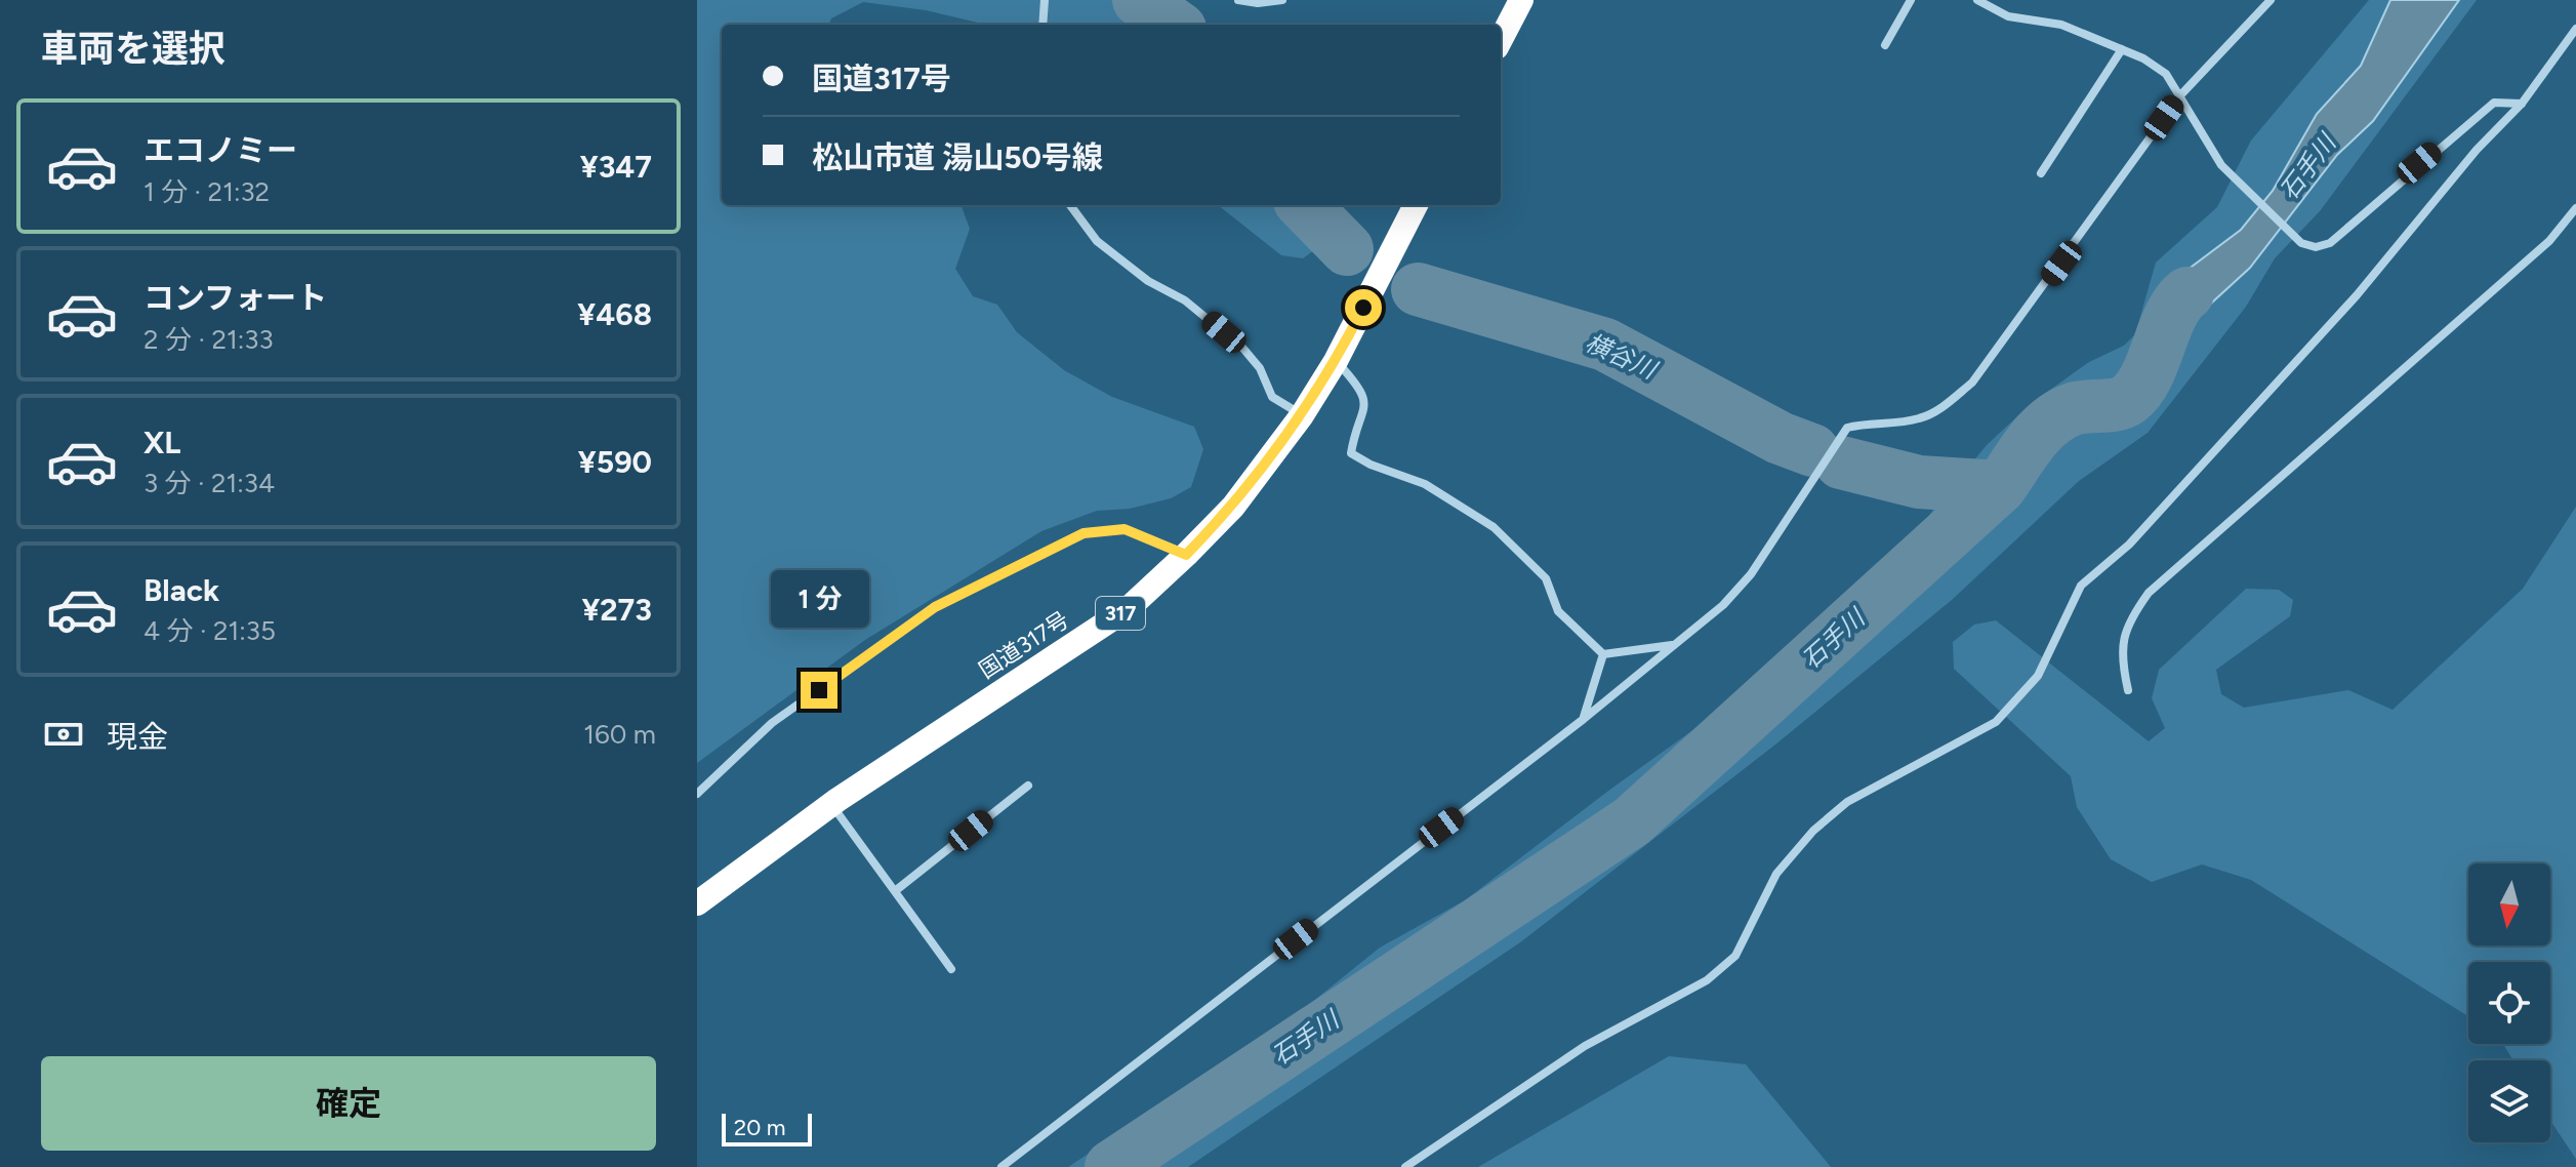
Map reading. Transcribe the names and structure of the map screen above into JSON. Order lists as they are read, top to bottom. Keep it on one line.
{"streets":{"highway":["317","国道317号"]},"water":["石手川","横谷川"],"scale_bar":"20 m","north":"bottom","page":{"heading":"車両を選択","banner":["国道317号","松山市道 湯山50号線"],"list":[{"name":"エコノミー","note":"1 分 · 21:32","value":"¥347"},{"name":"コンフォート","note":"2 分 · 21:33","value":"¥468"},{"name":"XL","note":"3 分 · 21:34","value":"¥590"},{"name":"Black","note":"4 分 · 21:35","value":"¥273"}],"bubble":"1 分","pay":["現金","160 m"],"buttons":"確定","scale":"20 m"}}
